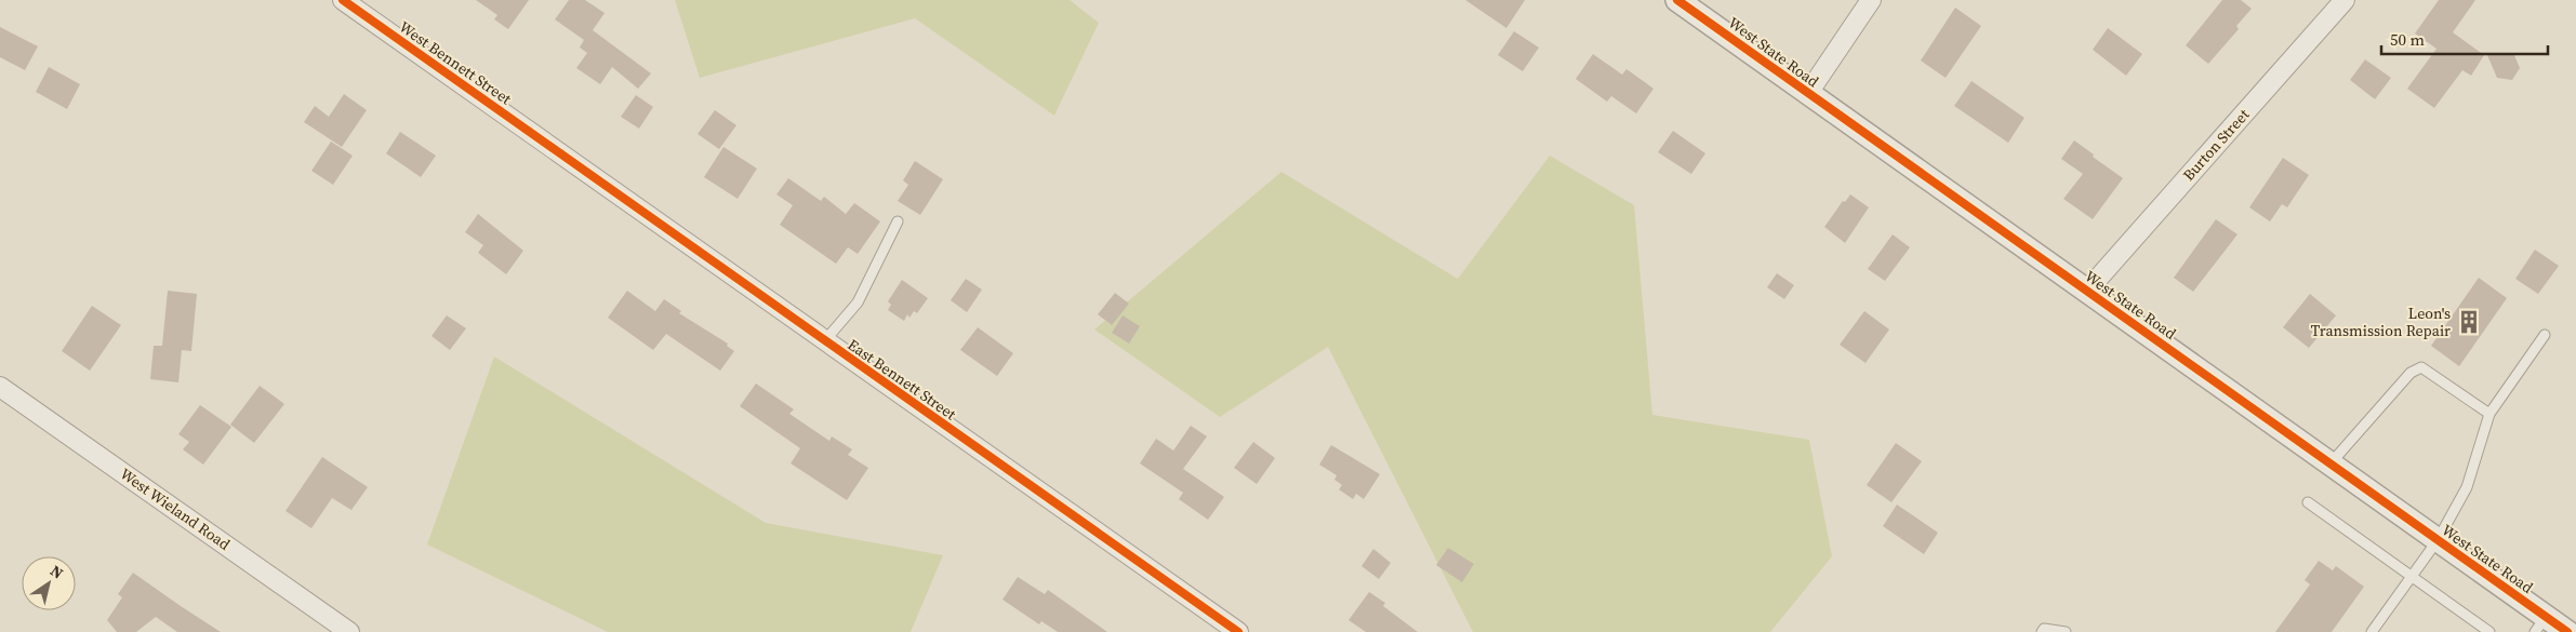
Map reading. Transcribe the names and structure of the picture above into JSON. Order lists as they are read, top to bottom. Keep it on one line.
{"streets":{"street":["West State Road","West Bennett Street","Burton Street","East Bennett Street","West Wieland Road"]},"crossings":[["West State Road","Burton Street"],["West Bennett Street","East Bennett Street"]],"places":{"building":["Leon's Transmission Repair"]},"scale_bar":"50 m","north":"top right"}
